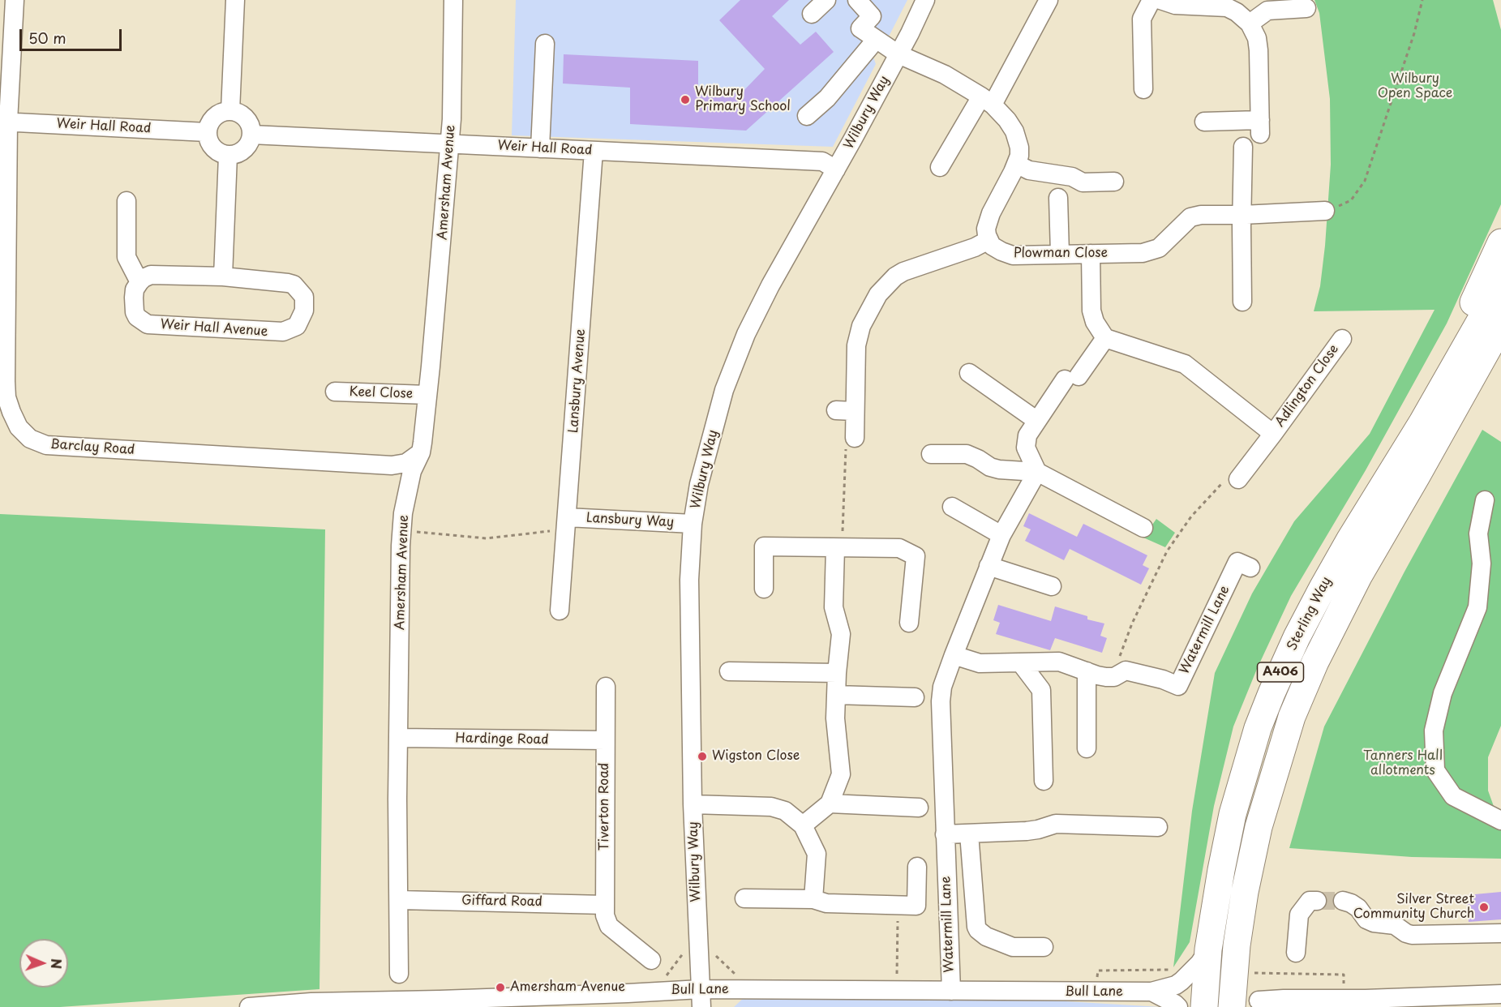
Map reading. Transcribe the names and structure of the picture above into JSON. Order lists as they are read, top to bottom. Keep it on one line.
{"streets":{"highway":["Sterling Way","A406"],"street":["Wilbury Way","Weir Hall Road","Amersham Avenue","Plowman Close","Weir Hall Avenue","Lansbury Avenue","Adlington Close","Keel Close","Barclay Road","Lansbury Way","Watermill Lane","Hardinge Road","Tiverton Road","Giffard Road","Bull Lane"]},"crossings":[["Wilbury Way","Weir Hall Road"],["Wilbury Way","Lansbury Way"],["Wilbury Way","Bull Lane"],["Weir Hall Road","Amersham Avenue"],["Weir Hall Road","Lansbury Avenue"],["Weir Hall Road","Barclay Road"],["Amersham Avenue","Keel Close"],["Amersham Avenue","Barclay Road"],["Amersham Avenue","Hardinge Road"],["Amersham Avenue","Giffard Road"],["Lansbury Avenue","Lansbury Way"],["Sterling Way","A406"],["Watermill Lane","Bull Lane"],["Hardinge Road","Tiverton Road"],["Tiverton Road","Giffard Road"]],"parks":["Wilbury Open Space","Tanners Hall allotments"],"places":["Wilbury Primary School","Wigston Close","Silver Street Community Church","Amersham Avenue"],"scale_bar":"50 m","north":"right"}
